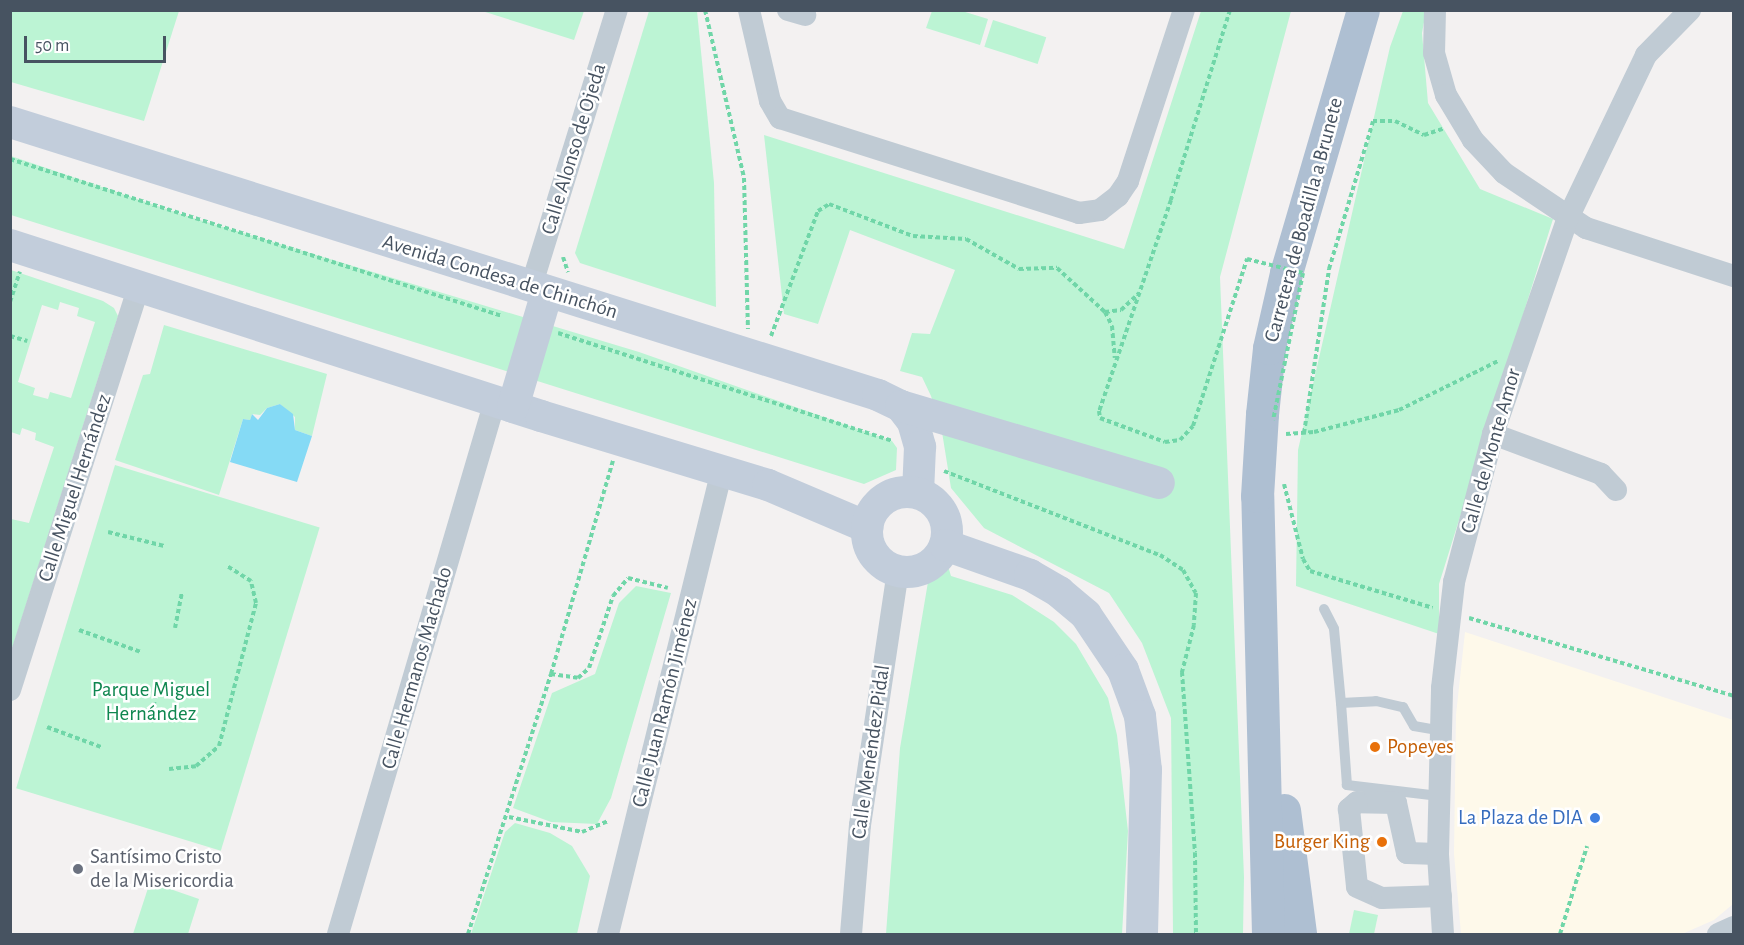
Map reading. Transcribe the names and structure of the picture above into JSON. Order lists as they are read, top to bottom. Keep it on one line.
{"streets":{"main road":["Carretera de Boadilla a Brunete"],"street":["Calle Alonso de Ojeda","Avenida Condesa de Chinchón","Calle de Monte Amor","Calle Miguel Hernández","Calle Hermanos Machado","Calle Juan Ramón Jiménez","Calle Menéndez Pidal"]},"crossings":[["Calle Alonso de Ojeda","Avenida Condesa de Chinchón"]],"parks":["Parque Miguel Hernández"],"places":["Popeyes","La Plaza de DIA","Burger King","Santísimo Cristo de la Misericordia"],"scale_bar":"50 m"}
